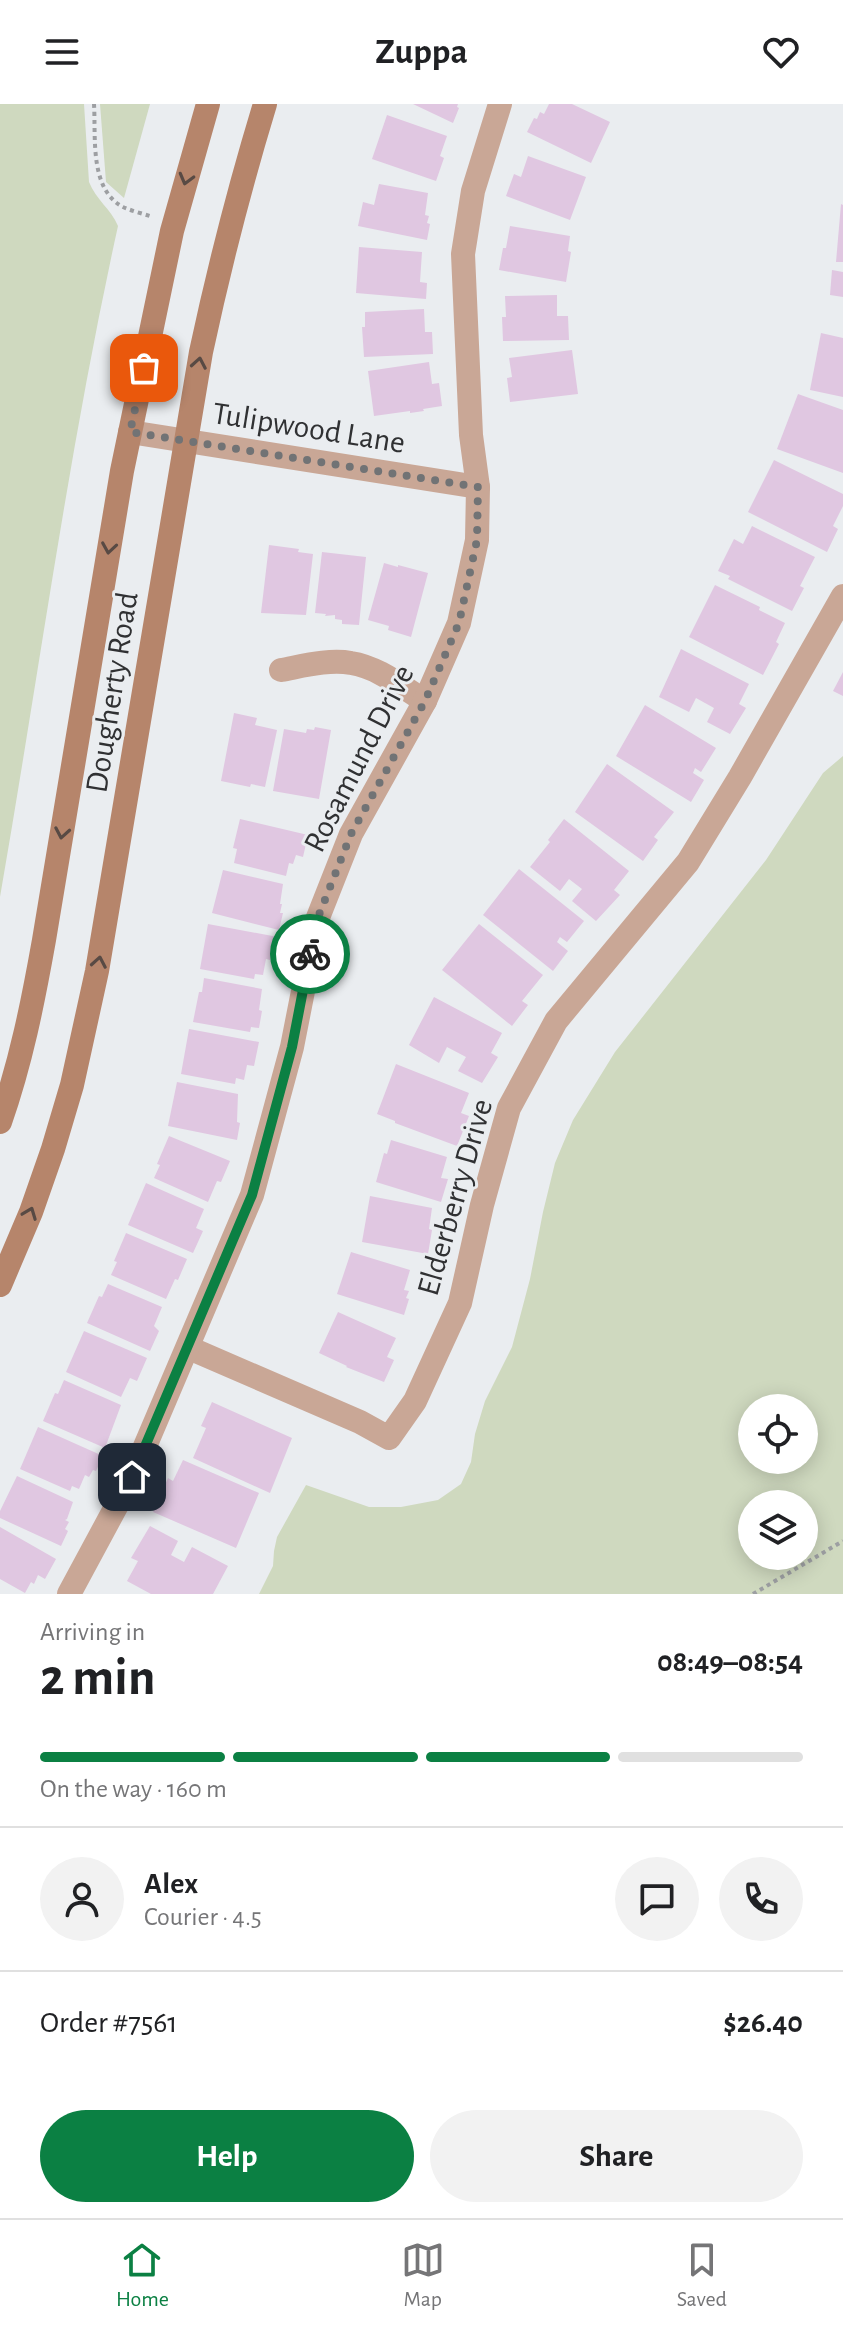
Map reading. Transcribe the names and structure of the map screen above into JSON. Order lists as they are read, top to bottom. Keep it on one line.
{"streets":{"main road":["Dougherty Road"],"street":["Tulipwood Lane","Rosamund Drive","Elderberry Drive"]},"crossings":[["Tulipwood Lane","Dougherty Road"],["Tulipwood Lane","Rosamund Drive"],["Rosamund Drive","Elderberry Drive"]],"page":{"header":"Zuppa","heading":["2 min","Arriving in","08:49–08:54"],"panel":["Alex","Courier · 4.5","Order #7561","$26.40"],"bar":"On the way · 160 m","buttons":["Help","Share"],"tabs":["Home","Map","Saved"]}}
